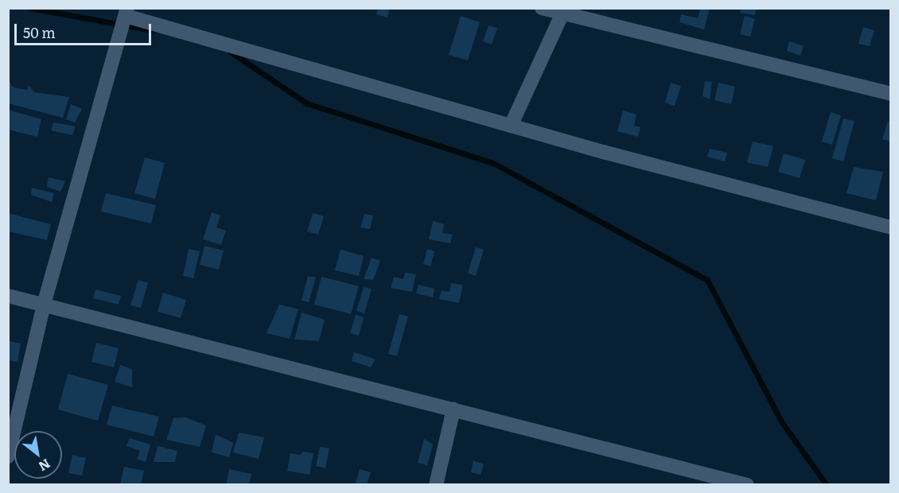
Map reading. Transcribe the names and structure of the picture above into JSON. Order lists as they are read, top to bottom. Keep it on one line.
{"scale_bar":"50 m","north":"bottom right"}
